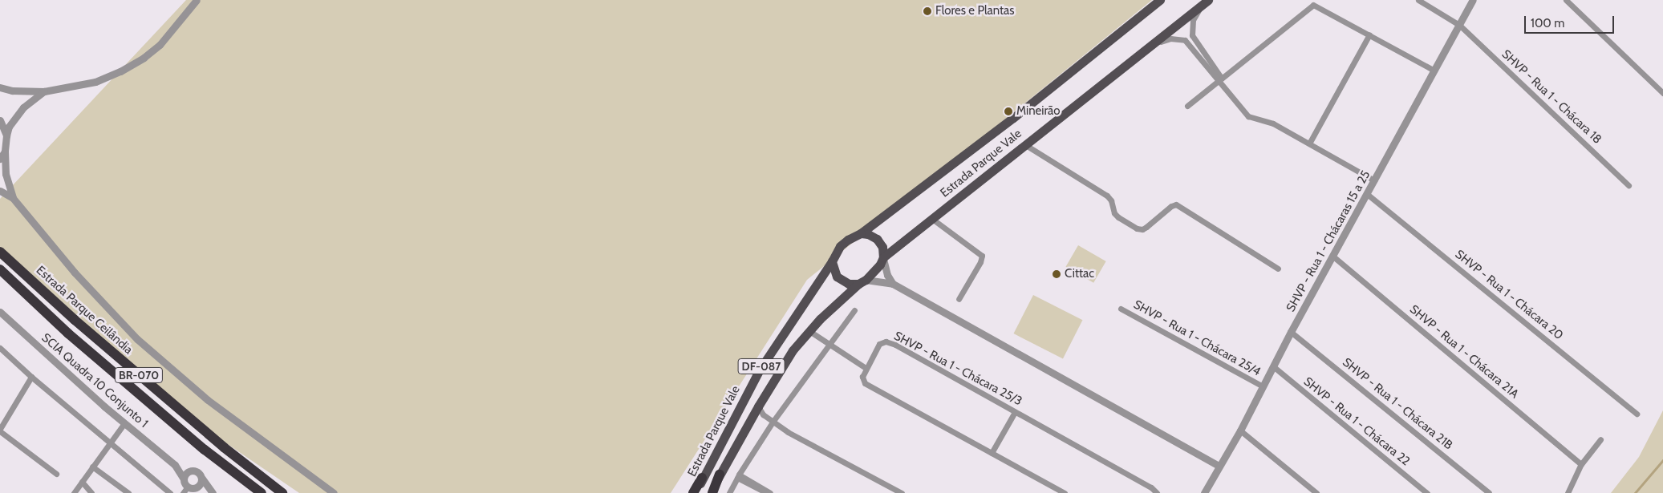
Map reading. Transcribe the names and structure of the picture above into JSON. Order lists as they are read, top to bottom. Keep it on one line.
{"streets":{"highway":["Estrada Parque Ceilândia","BR-070"],"main road":["Estrada Parque Vale","DF-087"],"street":["SHVP - Rua 1 - Chácara 18","SHVP - Rua 1 - Chácaras 15 a 25","SHVP - Rua 1 - Chácara 20","SHVP - Rua 1 - Chácara 25/4","SHVP - Rua 1 - Chácara 21A","SHVP - Rua 1 - Chácara 25/3","SCIA Quadra 10 Conjunto 1","SHVP - Rua 1 - Chácara 21B","SHVP - Rua 1 - Chácara 22"]},"crossings":[["SHVP - Rua 1 - Chácara 18","SHVP - Rua 1 - Chácaras 15 a 25"],["Estrada Parque Vale","DF-087"],["SHVP - Rua 1 - Chácaras 15 a 25","SHVP - Rua 1 - Chácara 20"],["SHVP - Rua 1 - Chácaras 15 a 25","SHVP - Rua 1 - Chácara 25/4"],["SHVP - Rua 1 - Chácaras 15 a 25","SHVP - Rua 1 - Chácara 21A"],["SHVP - Rua 1 - Chácaras 15 a 25","SHVP - Rua 1 - Chácara 21B"],["SHVP - Rua 1 - Chácaras 15 a 25","SHVP - Rua 1 - Chácara 22"]],"places":["Flores e Plantas","Mineirão","Cittac"],"scale_bar":"100 m"}
